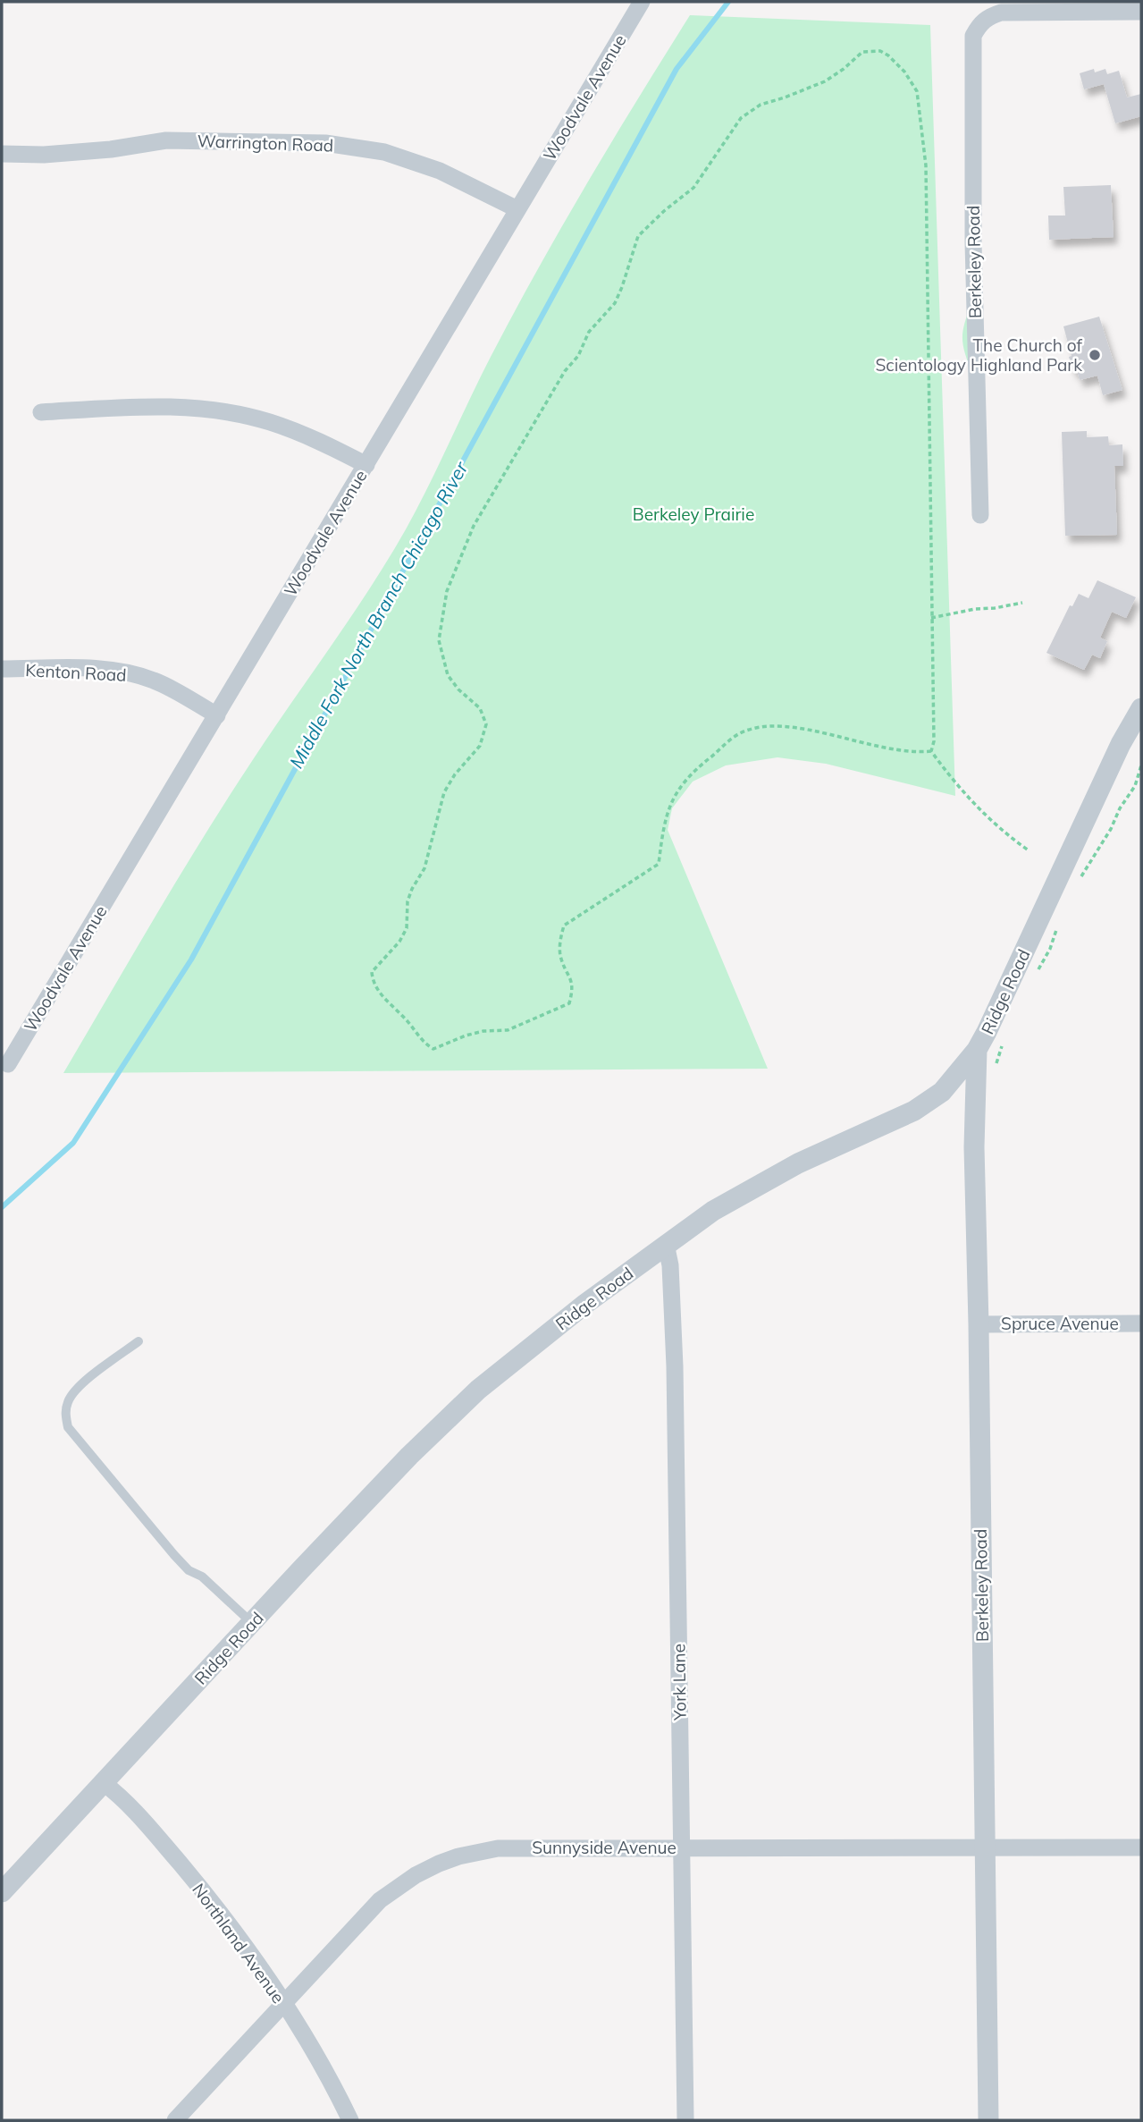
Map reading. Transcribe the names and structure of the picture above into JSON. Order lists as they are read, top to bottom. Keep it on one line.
{"streets":{"street":["Woodvale Avenue","Warrington Road","Berkeley Road","Kenton Road","Ridge Road","Spruce Avenue","York Lane","Sunnyside Avenue","Northland Avenue"]},"crossings":[["Woodvale Avenue","Warrington Road"],["Woodvale Avenue","Kenton Road"],["Berkeley Road","Ridge Road"],["Berkeley Road","Spruce Avenue"],["Berkeley Road","Sunnyside Avenue"],["Ridge Road","York Lane"],["Ridge Road","Northland Avenue"],["York Lane","Sunnyside Avenue"],["Sunnyside Avenue","Northland Avenue"]],"water":["Middle Fork North Branch Chicago River"],"parks":["Berkeley Prairie"],"places":["The Church of Scientology Highland Park"]}
